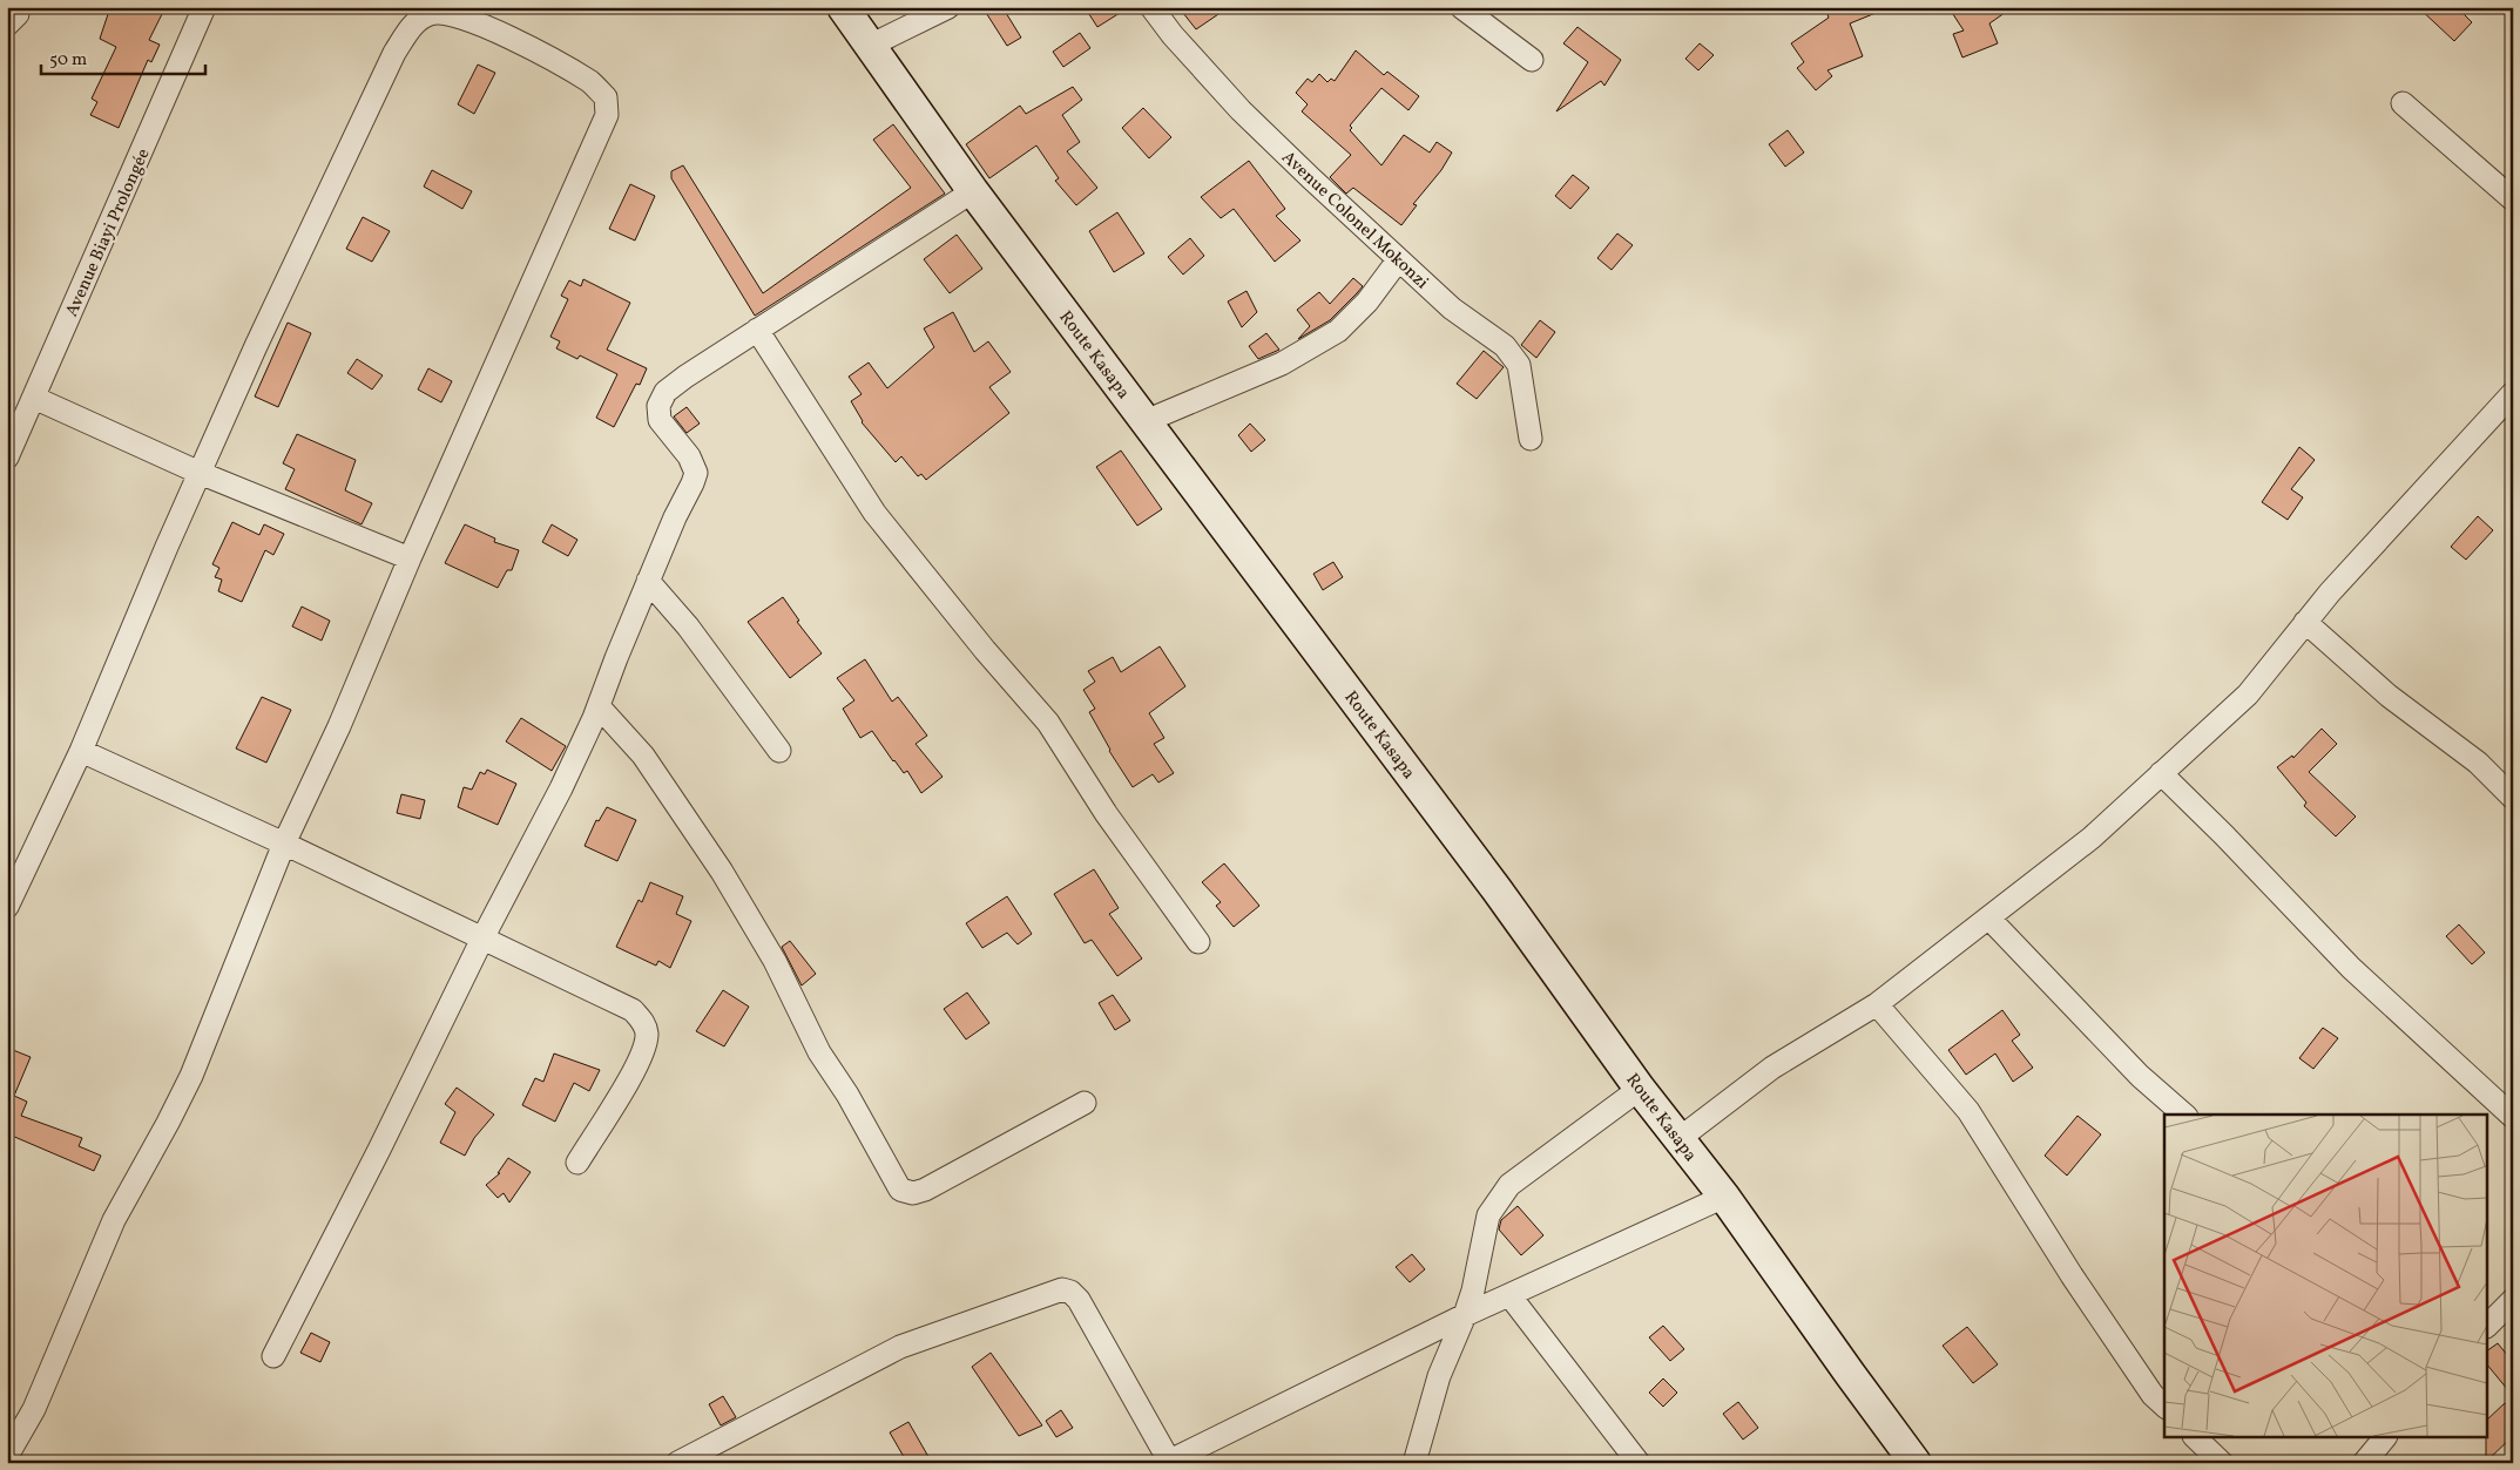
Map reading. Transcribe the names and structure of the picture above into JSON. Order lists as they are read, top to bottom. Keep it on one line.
{"streets":{"main road":["Route Kasapa"],"street":["Avenue Colonel Mokonzi","Avenue Biayi Prolongée"]},"scale_bar":"50 m"}
